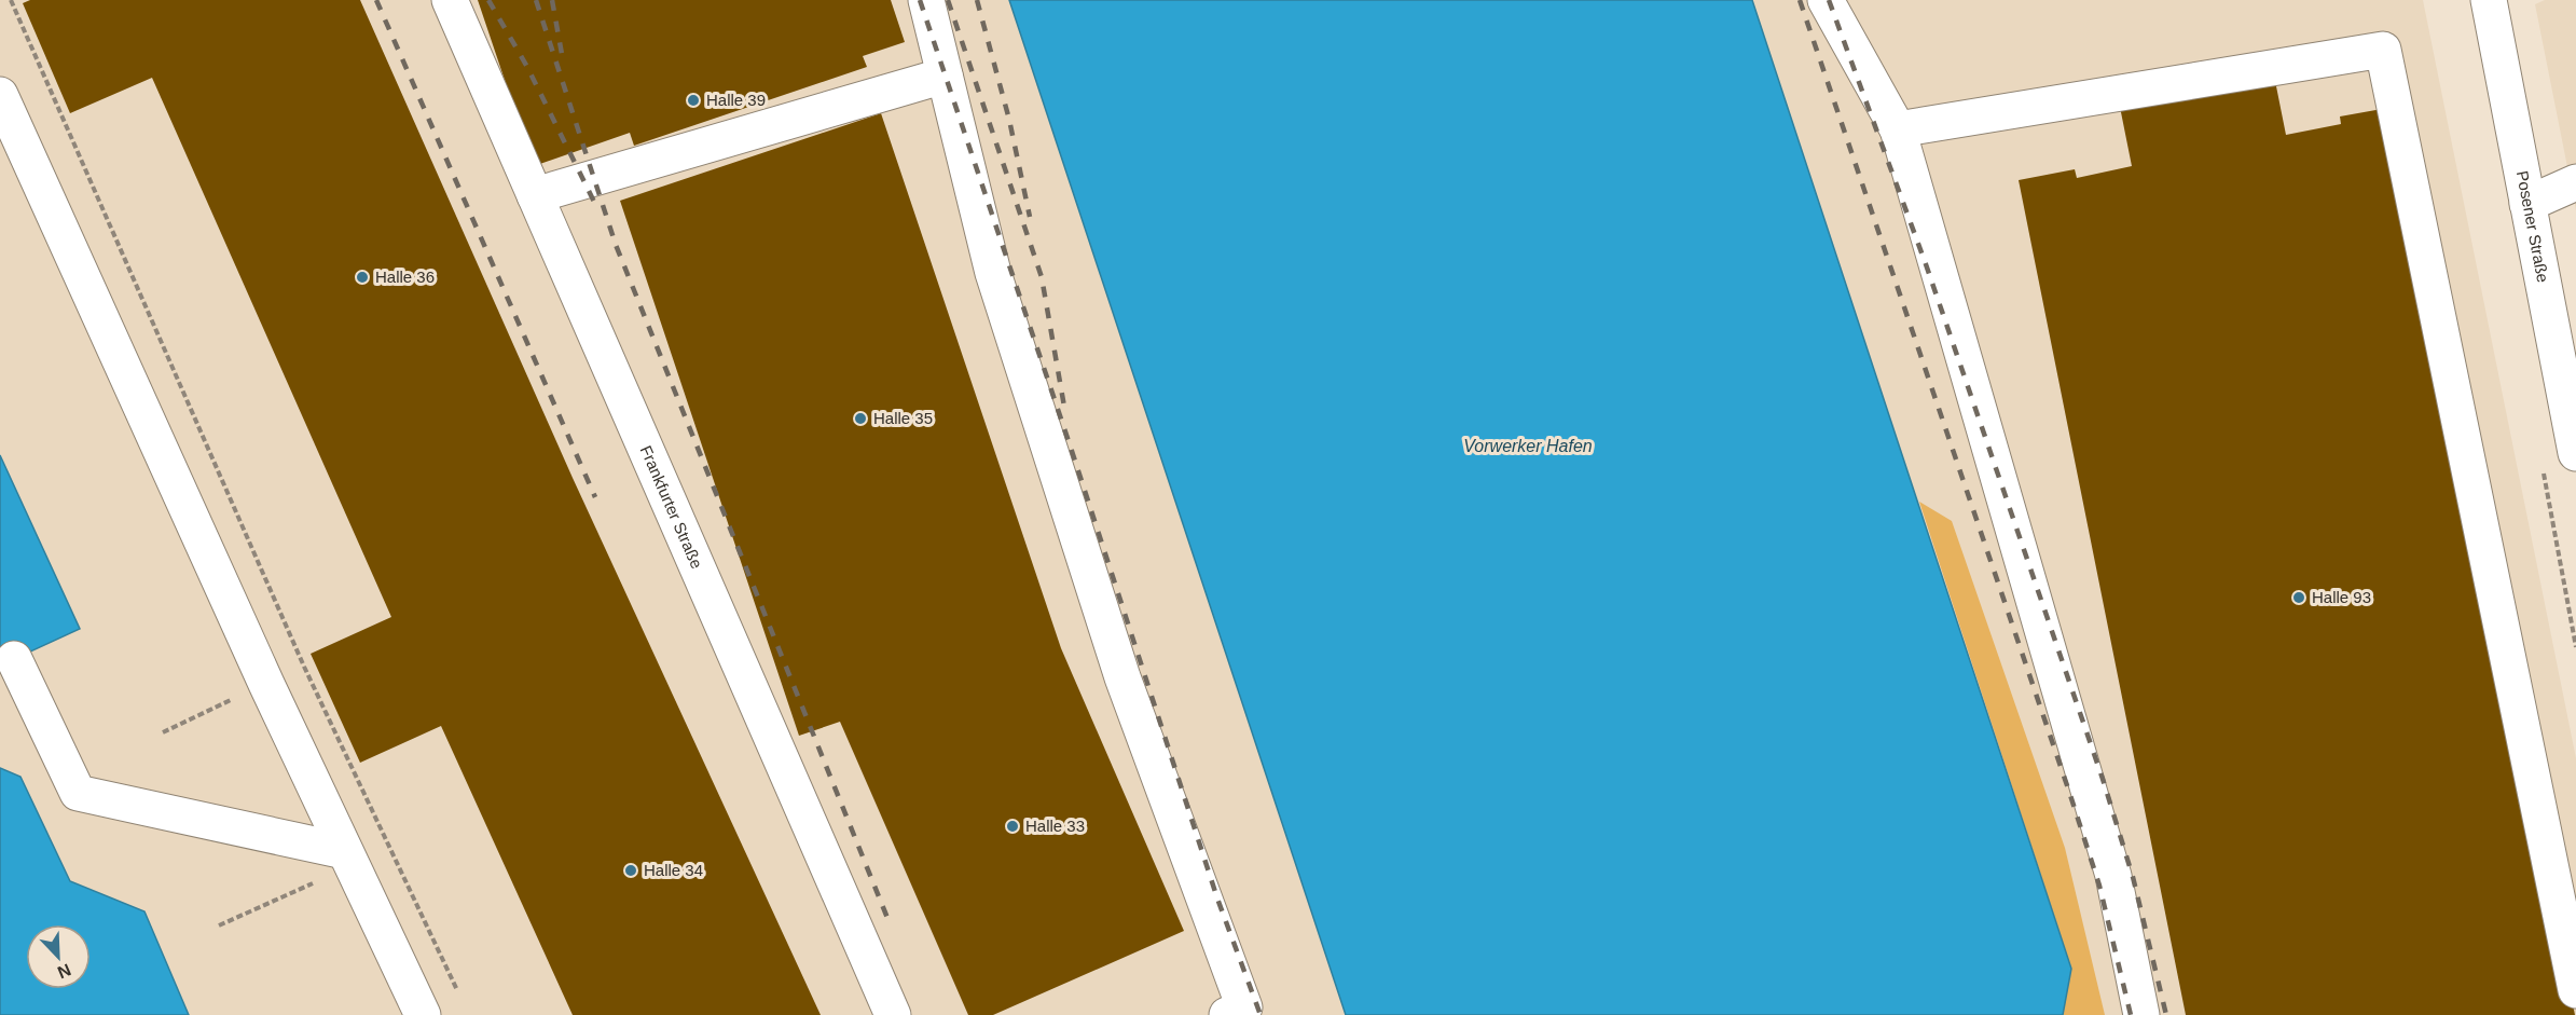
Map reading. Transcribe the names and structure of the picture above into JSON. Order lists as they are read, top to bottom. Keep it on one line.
{"streets":{"street":["Posener Straße","Frankfurter Straße"]},"water":["Vorwerker Hafen"],"places":["Halle 39","Halle 36","Halle 35","Halle 93","Halle 33","Halle 34"],"north":"bottom right"}
